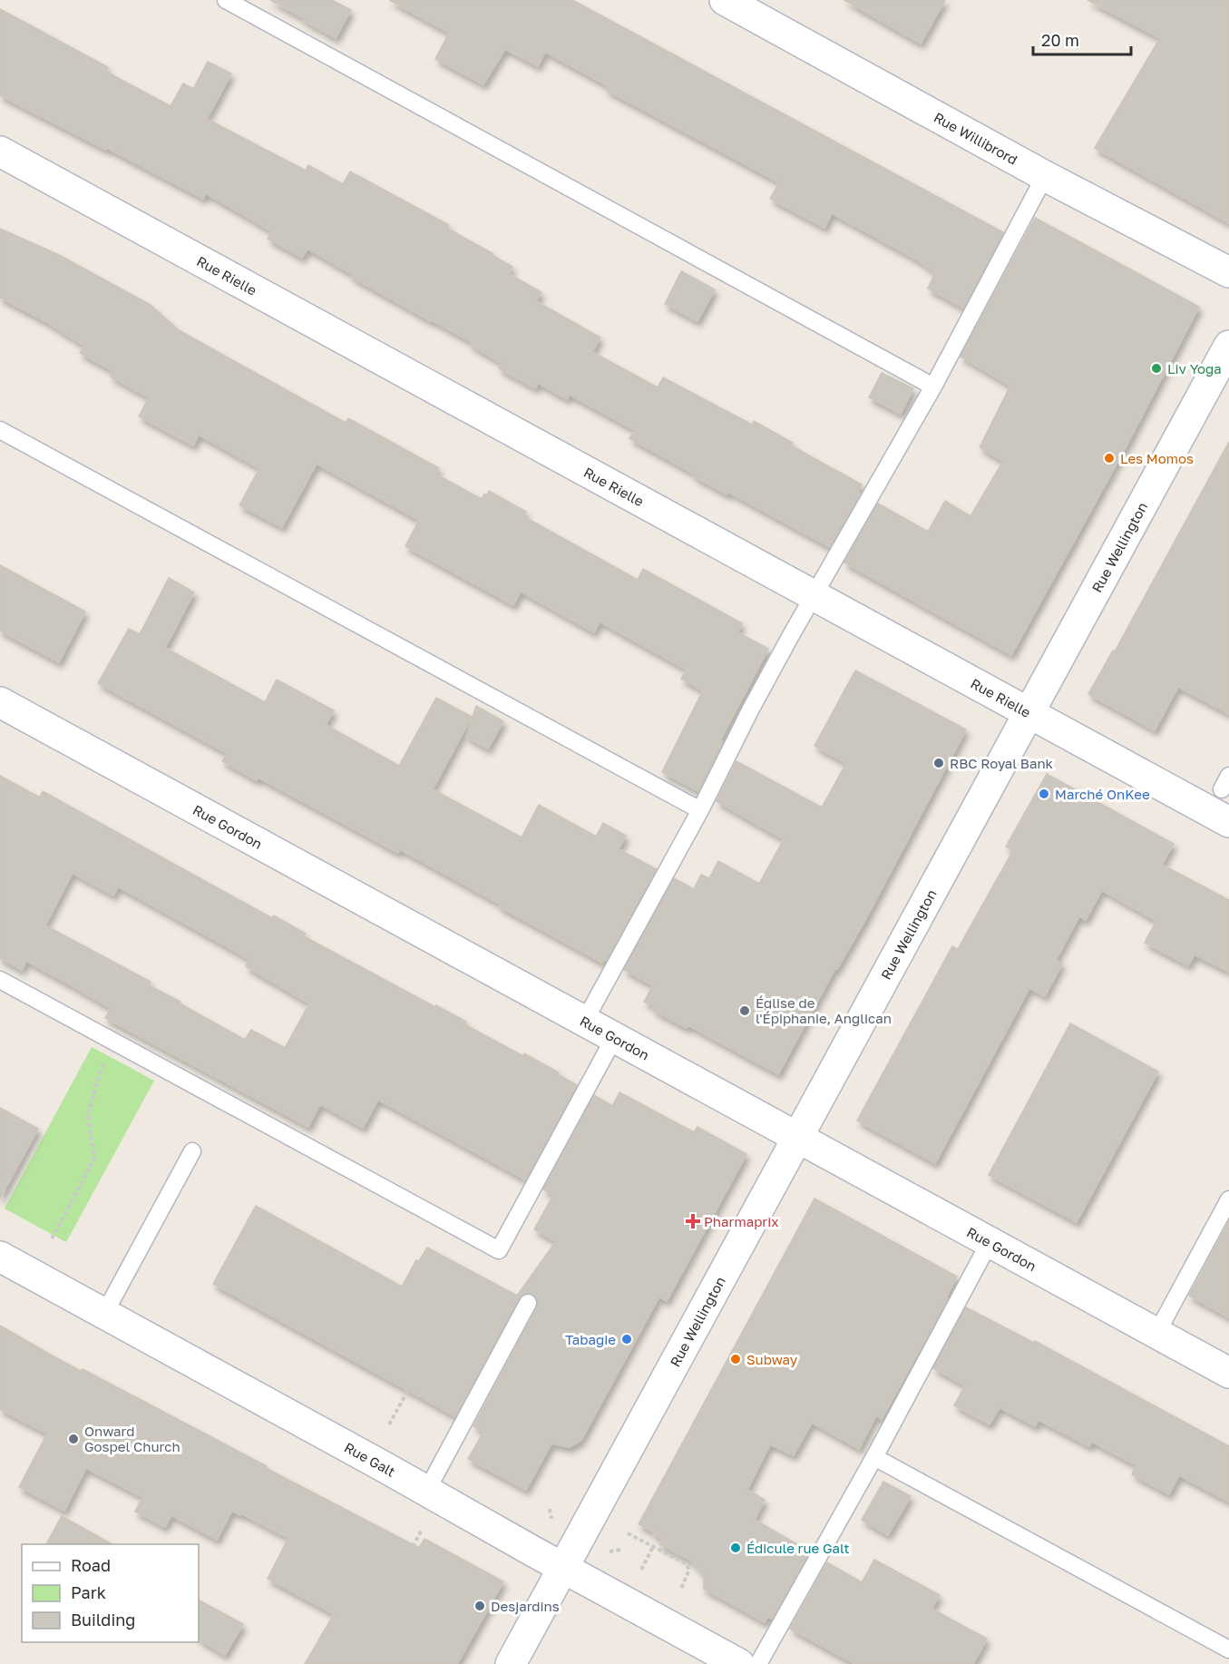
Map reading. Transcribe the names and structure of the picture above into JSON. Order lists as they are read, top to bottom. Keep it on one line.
{"streets":{"street":["Rue Willibrord","Rue Rielle","Rue Wellington","Rue Gordon","Rue Galt"]},"crossings":[["Rue Rielle","Rue Wellington"],["Rue Wellington","Rue Gordon"],["Rue Wellington","Rue Galt"]],"places":{"other":["Liv Yoga","Les Momos","RBC Royal Bank","Marché OnKee","Église de l'Épiphanie, Anglican","Tabagie","Subway","Onward Gospel Church","Édicule rue Galt","Desjardins"],"health":["Pharmaprix"]},"legend":["Road","Park","Building"],"scale_bar":"20 m"}
